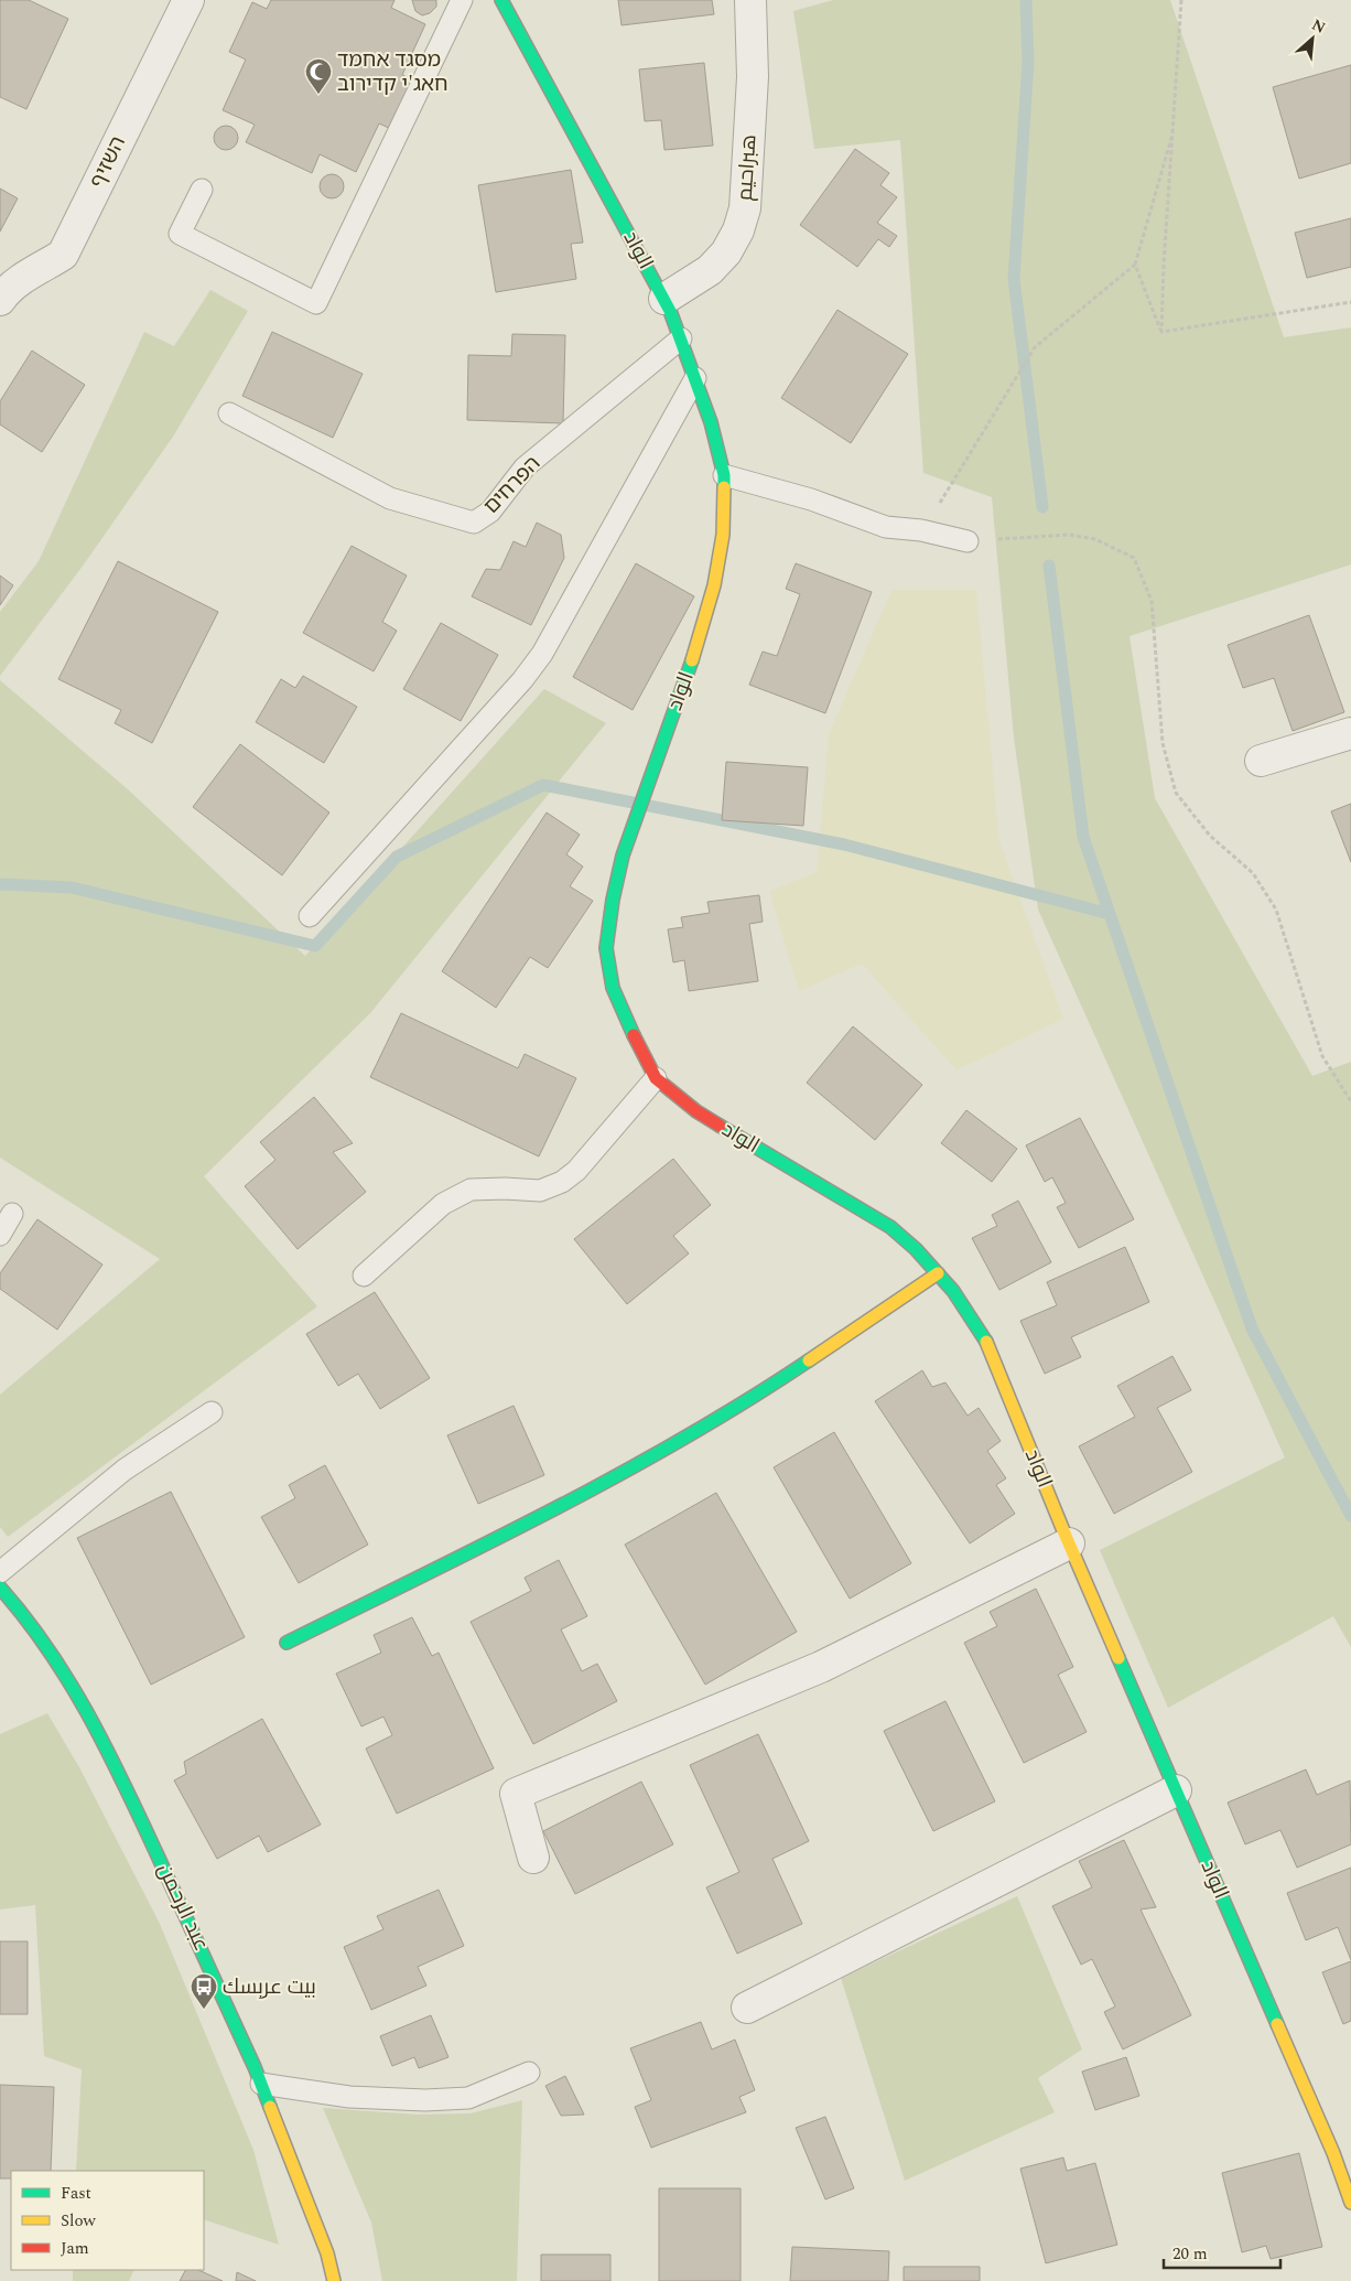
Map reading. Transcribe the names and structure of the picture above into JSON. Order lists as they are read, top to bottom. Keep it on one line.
{"streets":{"street":["השזיף","هبراحيم","الواد","عبد الرحمن"],"lane":["הפרחים"]},"crossings":[["هبراحيم","الواد"],["الواد","הפרחים"]],"places":{"mosque":["מסגד אחמד חאג'י קדירוב"],"bus stop":["بيت عربِسك"]},"legend":["Fast","Slow","Jam"],"scale_bar":"20 m","north":"top right"}
